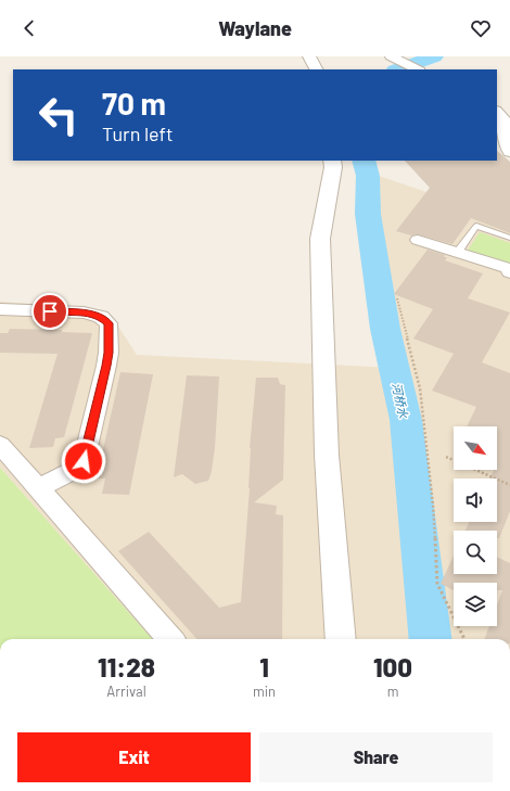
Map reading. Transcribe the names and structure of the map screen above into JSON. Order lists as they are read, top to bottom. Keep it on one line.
{"water":["河桥水"],"north":"bottom right","page":{"header":"Waylane","turn":["70 m","Turn left"],"eta":["11:28","Arrival","1","min","100","m"],"buttons":["Exit","Share"]}}
